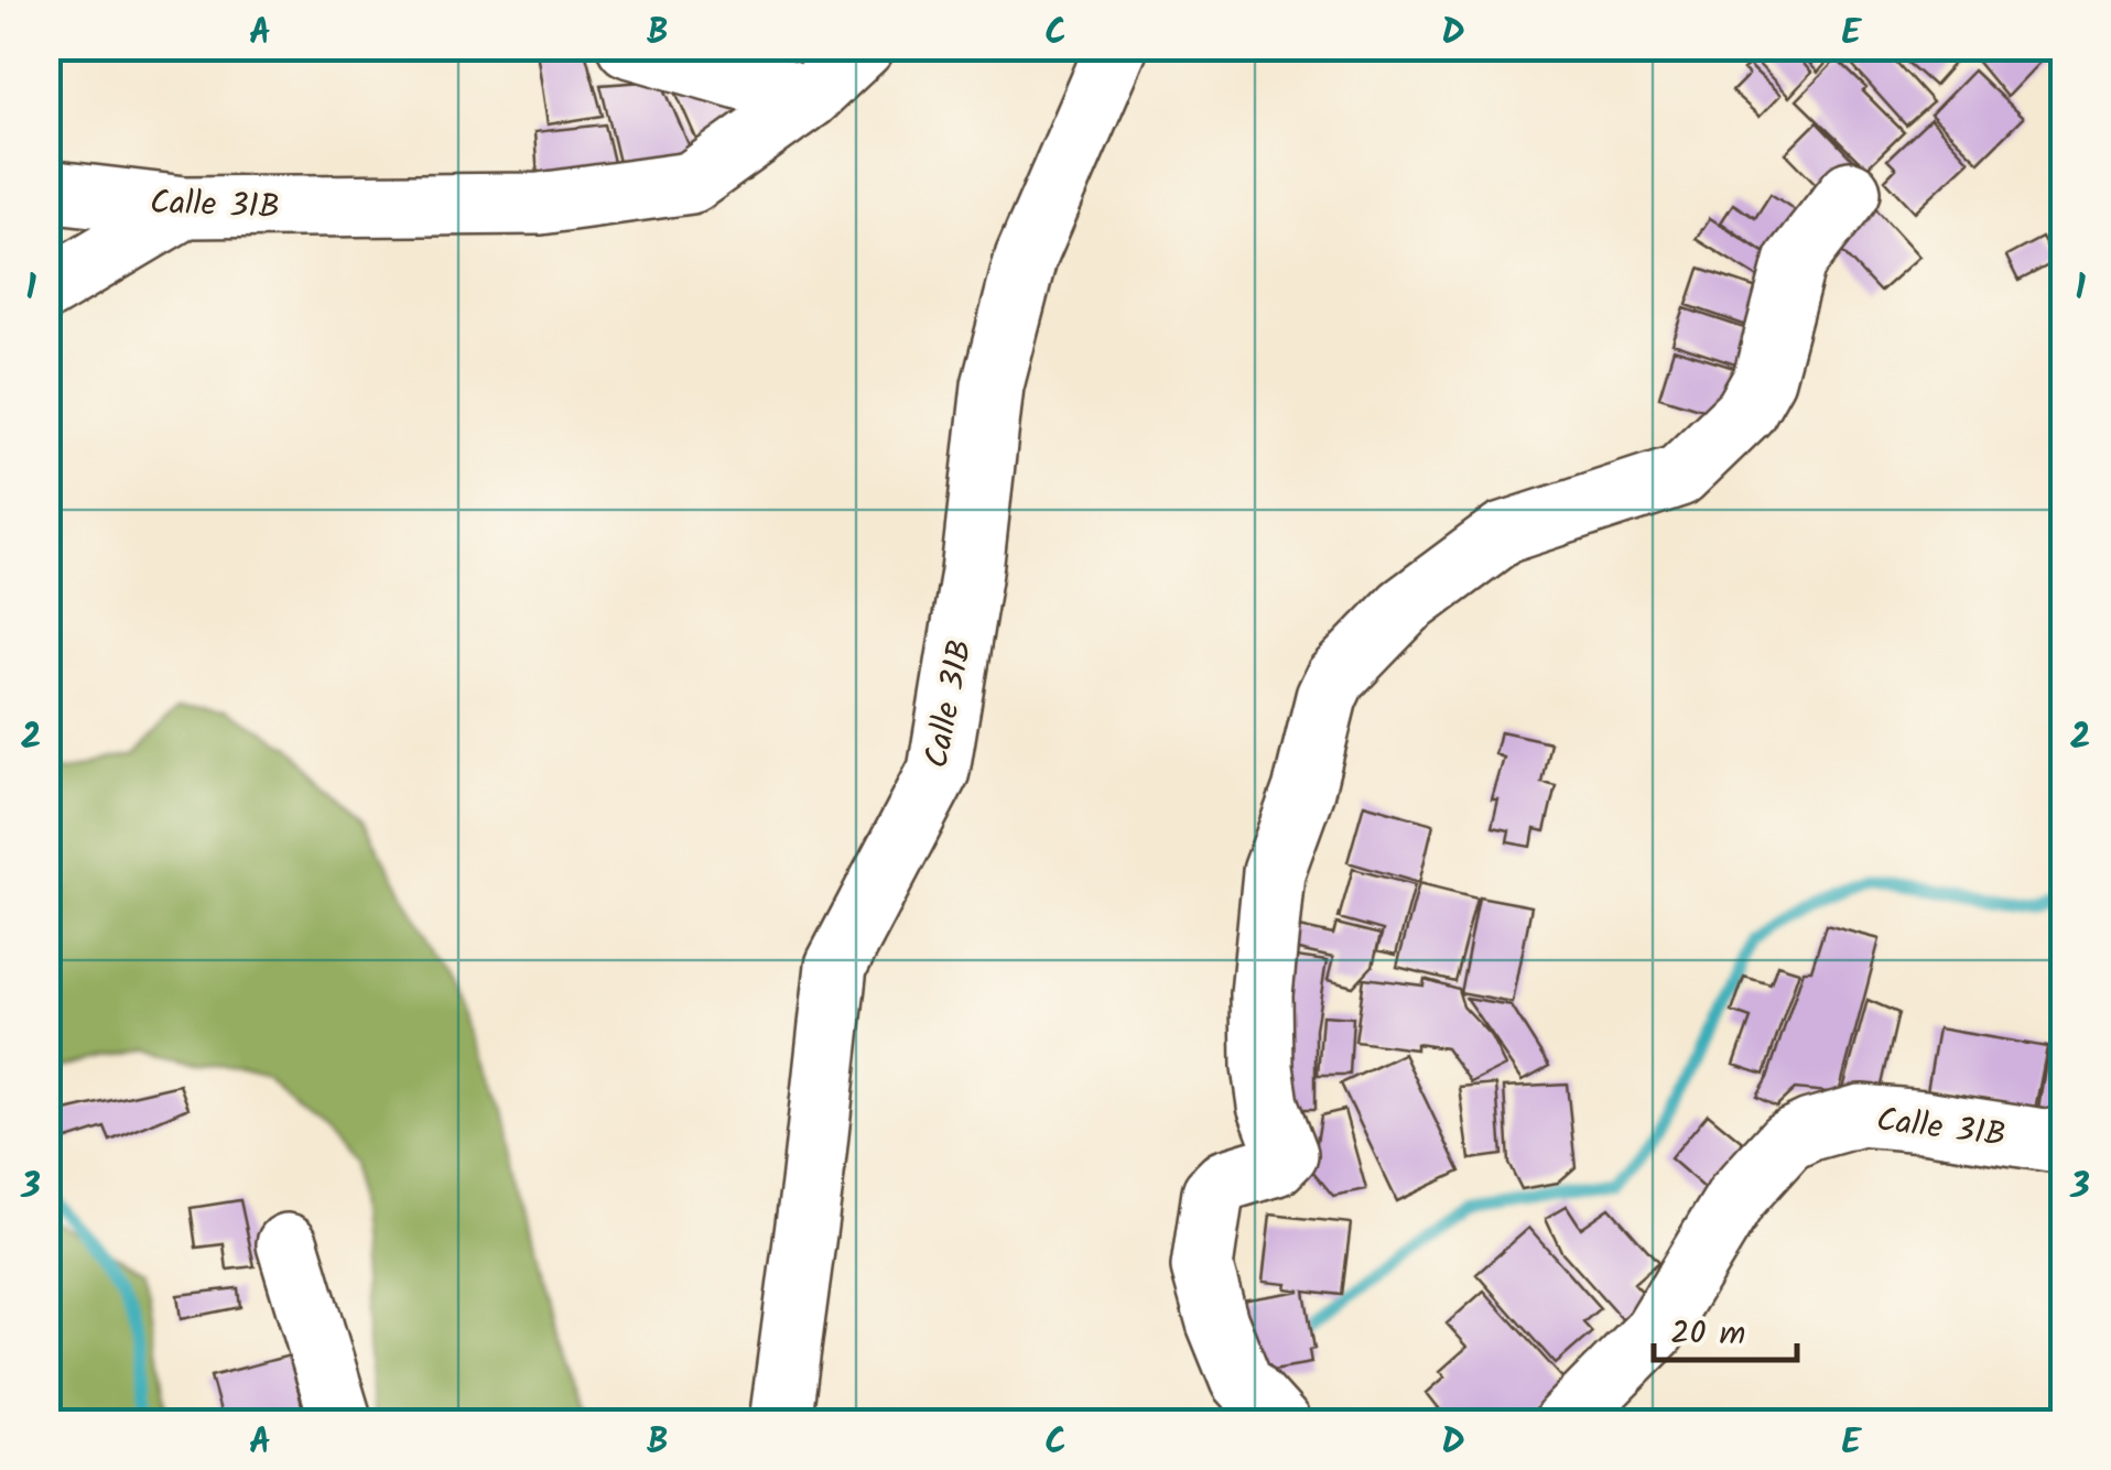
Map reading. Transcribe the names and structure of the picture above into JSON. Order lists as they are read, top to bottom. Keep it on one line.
{"streets":{"street":["Calle 31B"]},"scale_bar":"20 m","grid":{"columns":["A","B","C","D","E"],"rows":["1","2","3"]}}
